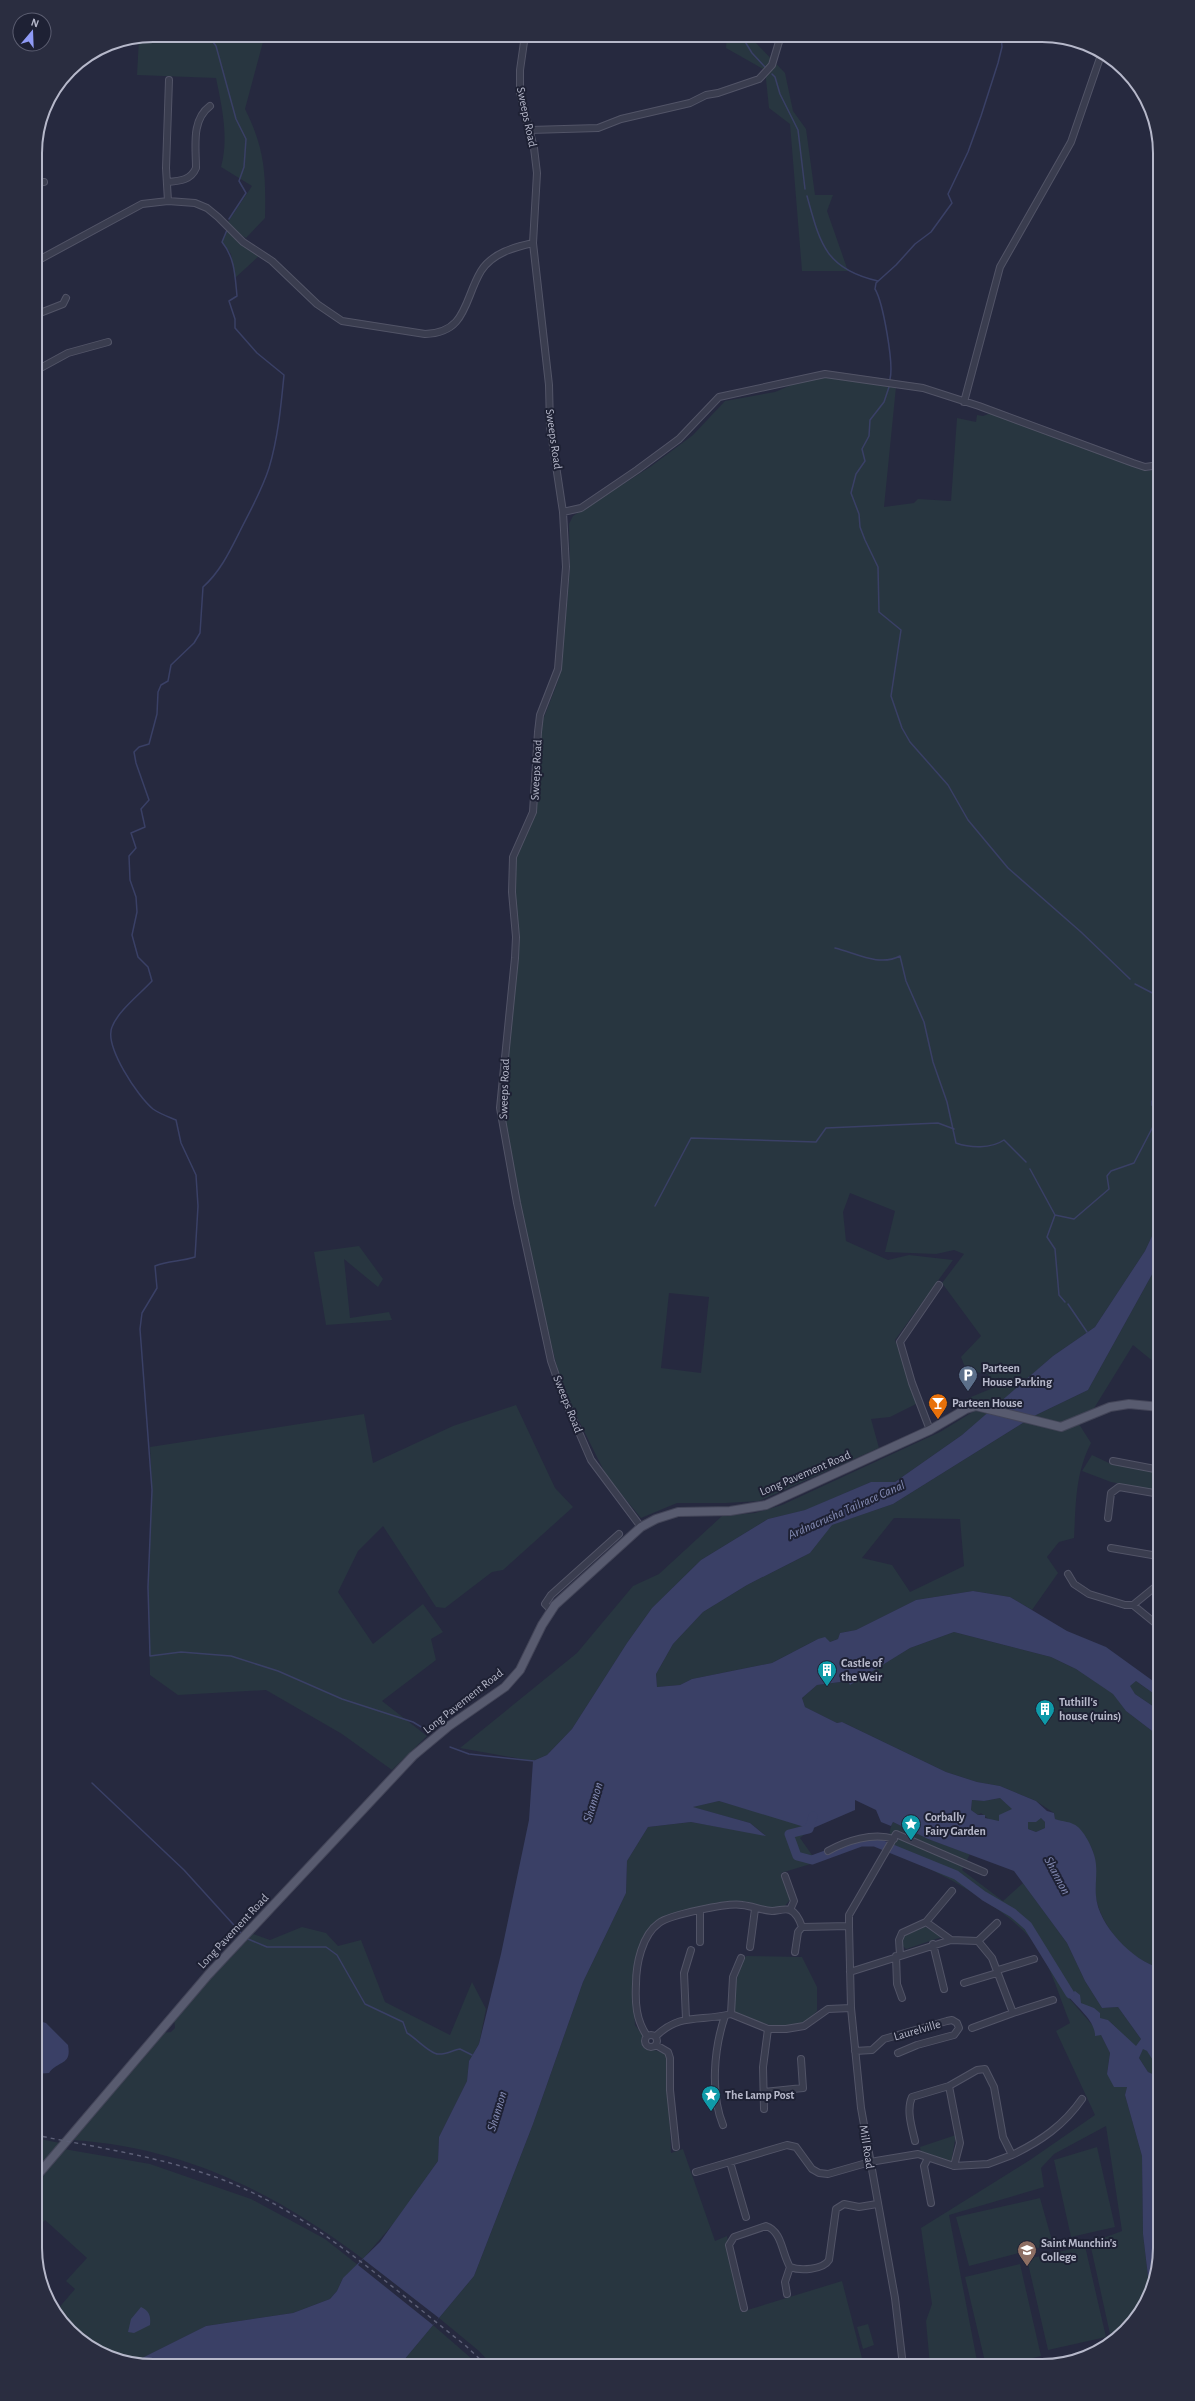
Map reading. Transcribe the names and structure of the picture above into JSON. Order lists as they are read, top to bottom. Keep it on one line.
{"streets":{"main road":["Long Pavement Road"],"street":["Sweeps Road","Laurelville","Mill Road"]},"crossings":[["Sweeps Road","Long Pavement Road"],["Laurelville","Mill Road"]],"water":["Ardnacrusha Tailrace Canal","Shannon"],"places":{"parking":["Parteen House Parking"],"bar":["Parteen House"],"building":["Castle of the Weir","Tuthill's house (ruins)"],"place":["Corbally Fairy Garden","The Lamp Post"],"school or university":["Saint Munchin's College"]},"north":"top"}
